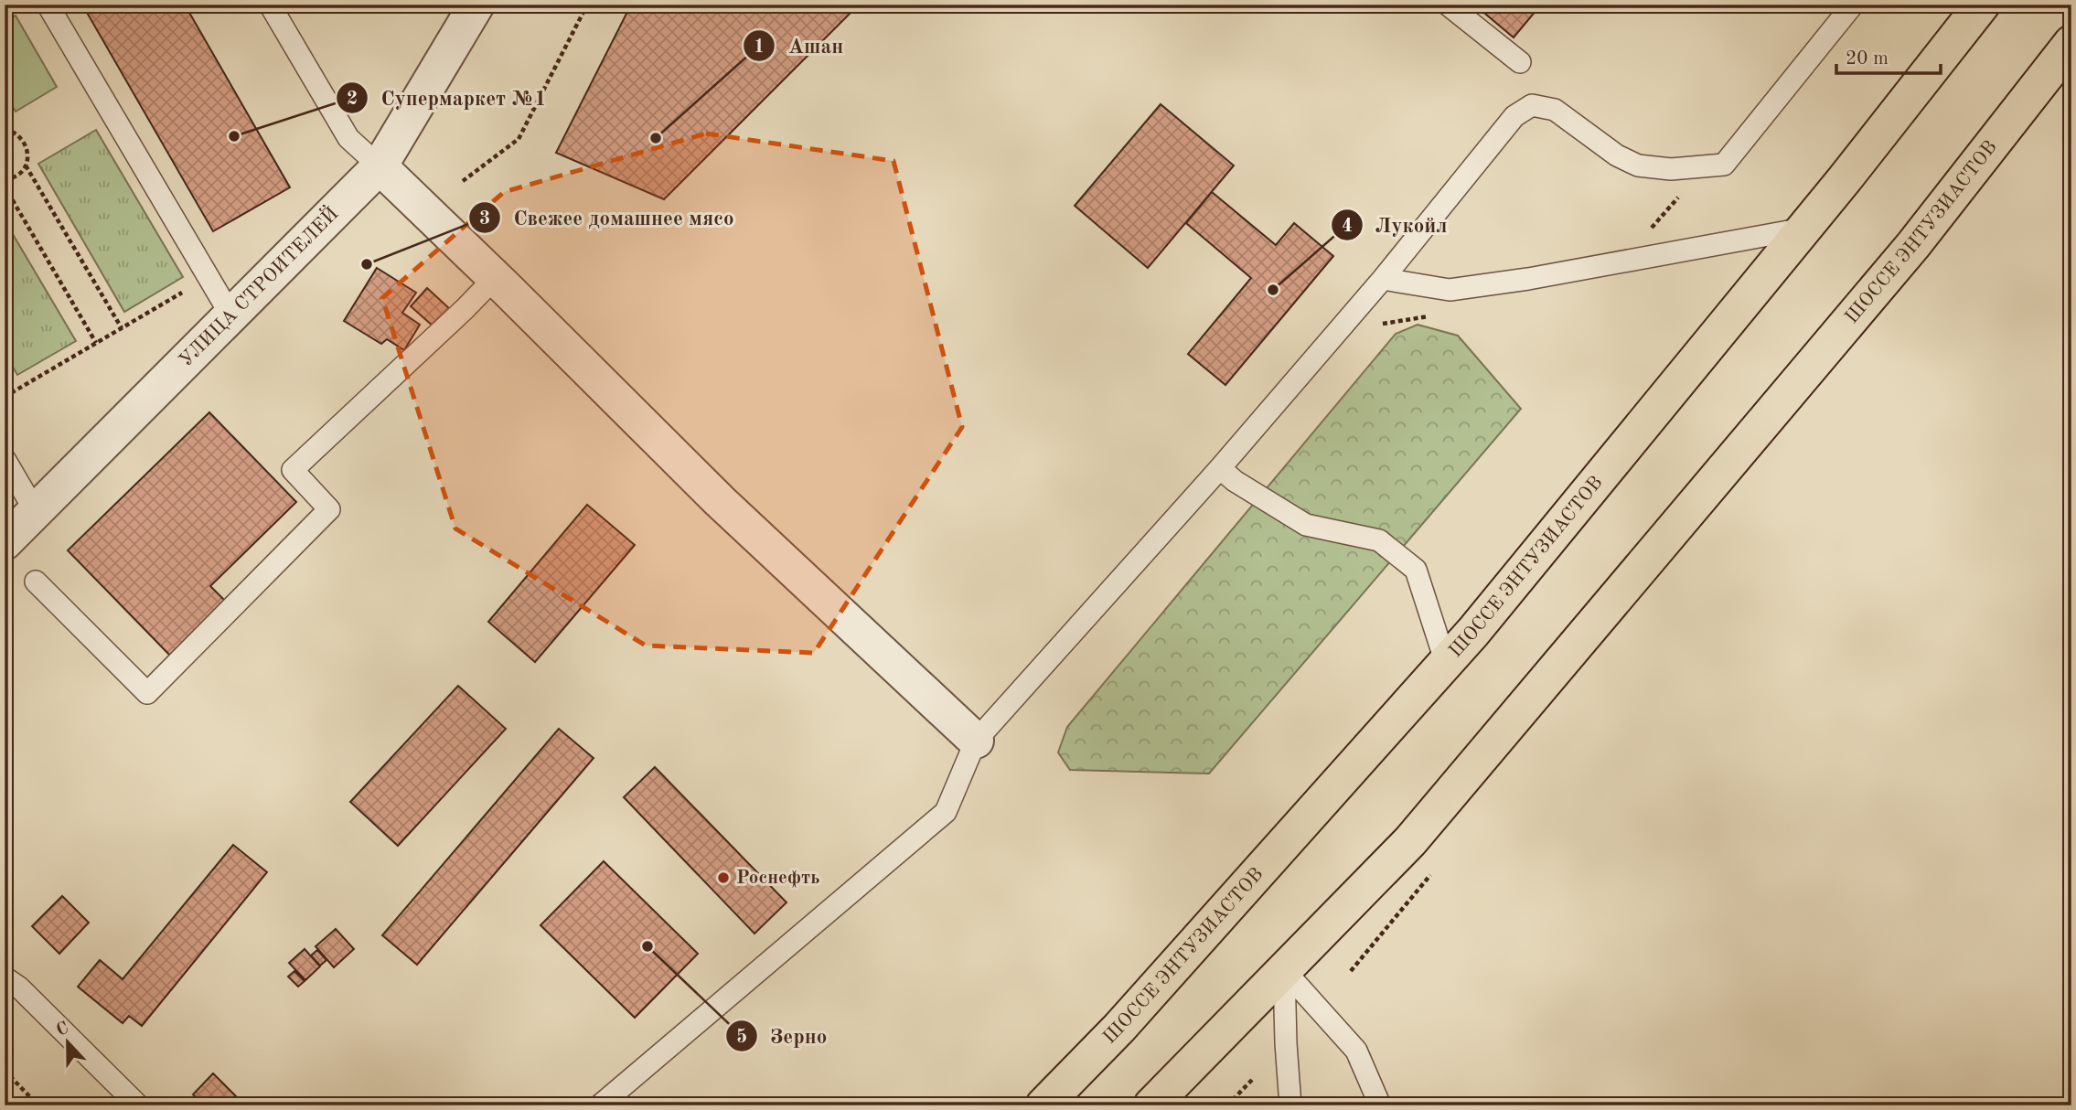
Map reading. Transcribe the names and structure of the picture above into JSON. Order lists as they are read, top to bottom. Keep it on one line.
{"streets":{"highway":["ШОССЕ ЭНТУЗИАСТОВ"],"street":["УЛИЦА СТРОИТЕЛЕЙ"]},"places":["Супермаркет №1","Ашан","Свежее домашнее мясо","Лукойл","Роснефть","Зерно"],"scale_bar":"20 m","north":"top"}
